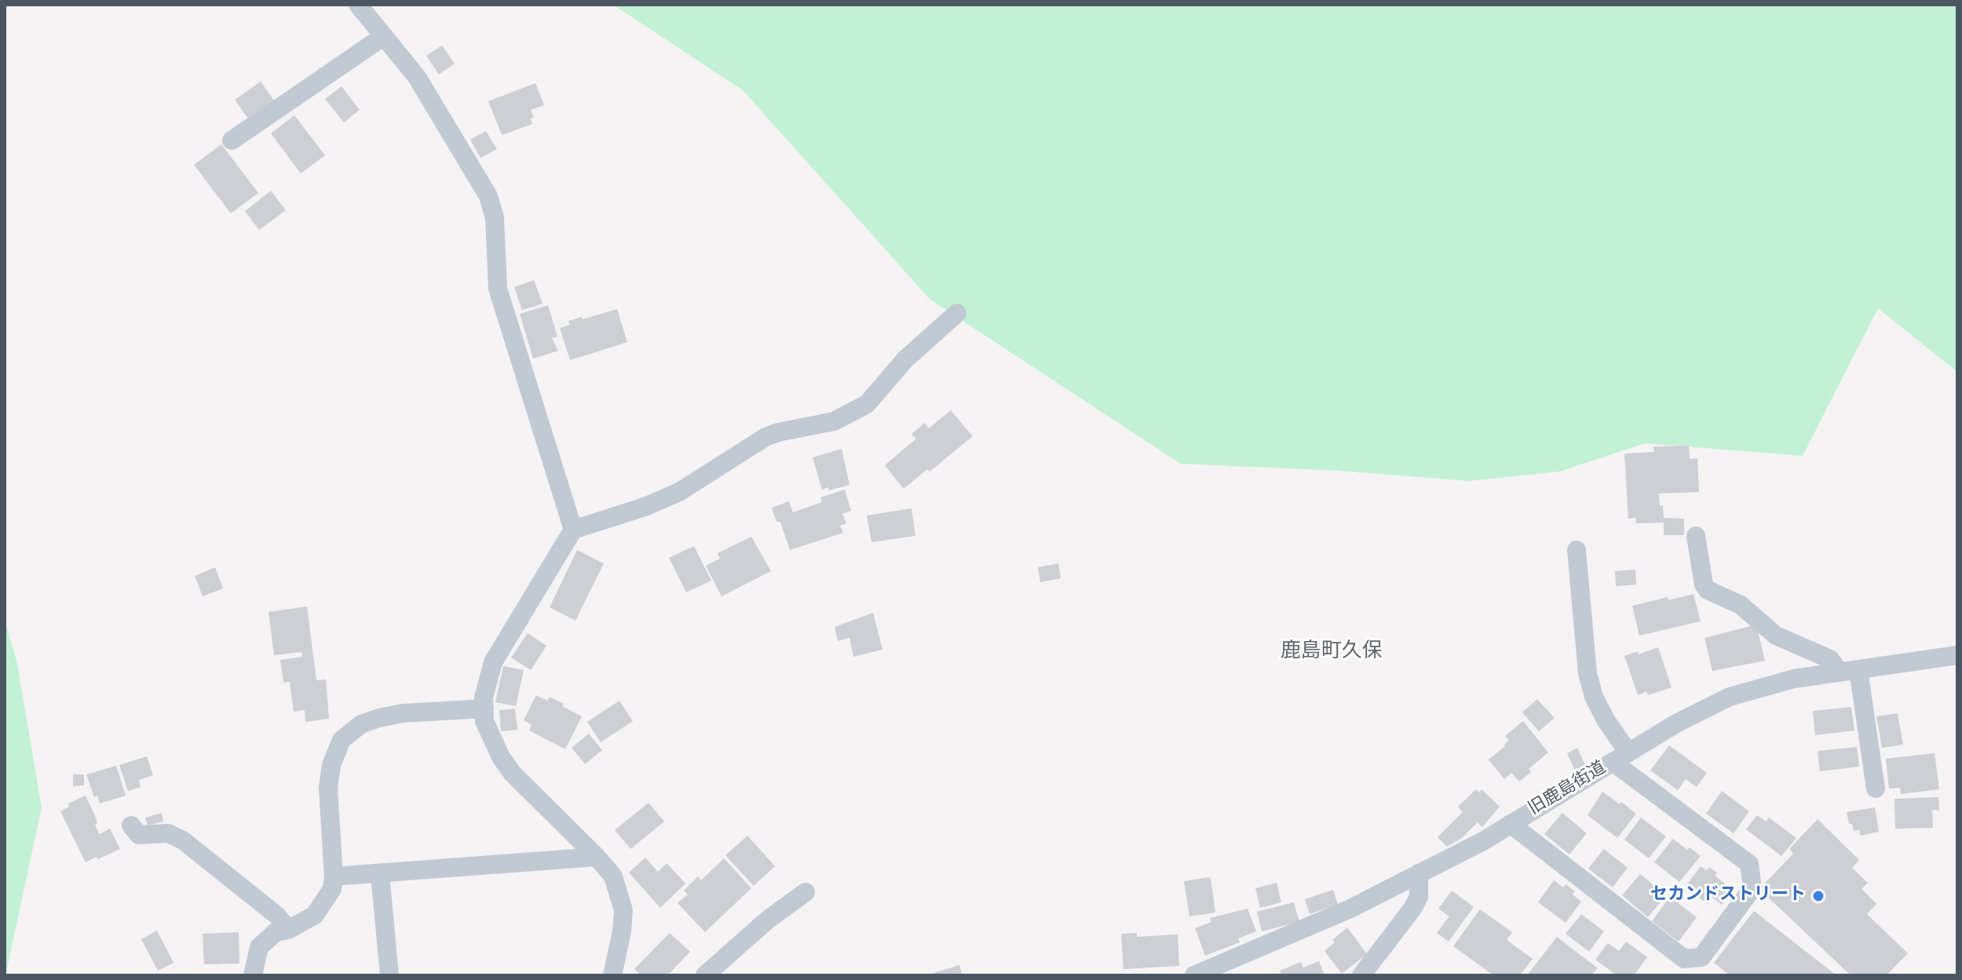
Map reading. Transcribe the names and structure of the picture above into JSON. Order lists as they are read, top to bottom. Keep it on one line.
{"streets":{"street":["旧鹿島街道"]},"districts":["鹿島町久保"],"places":["セカンドストリート"]}
